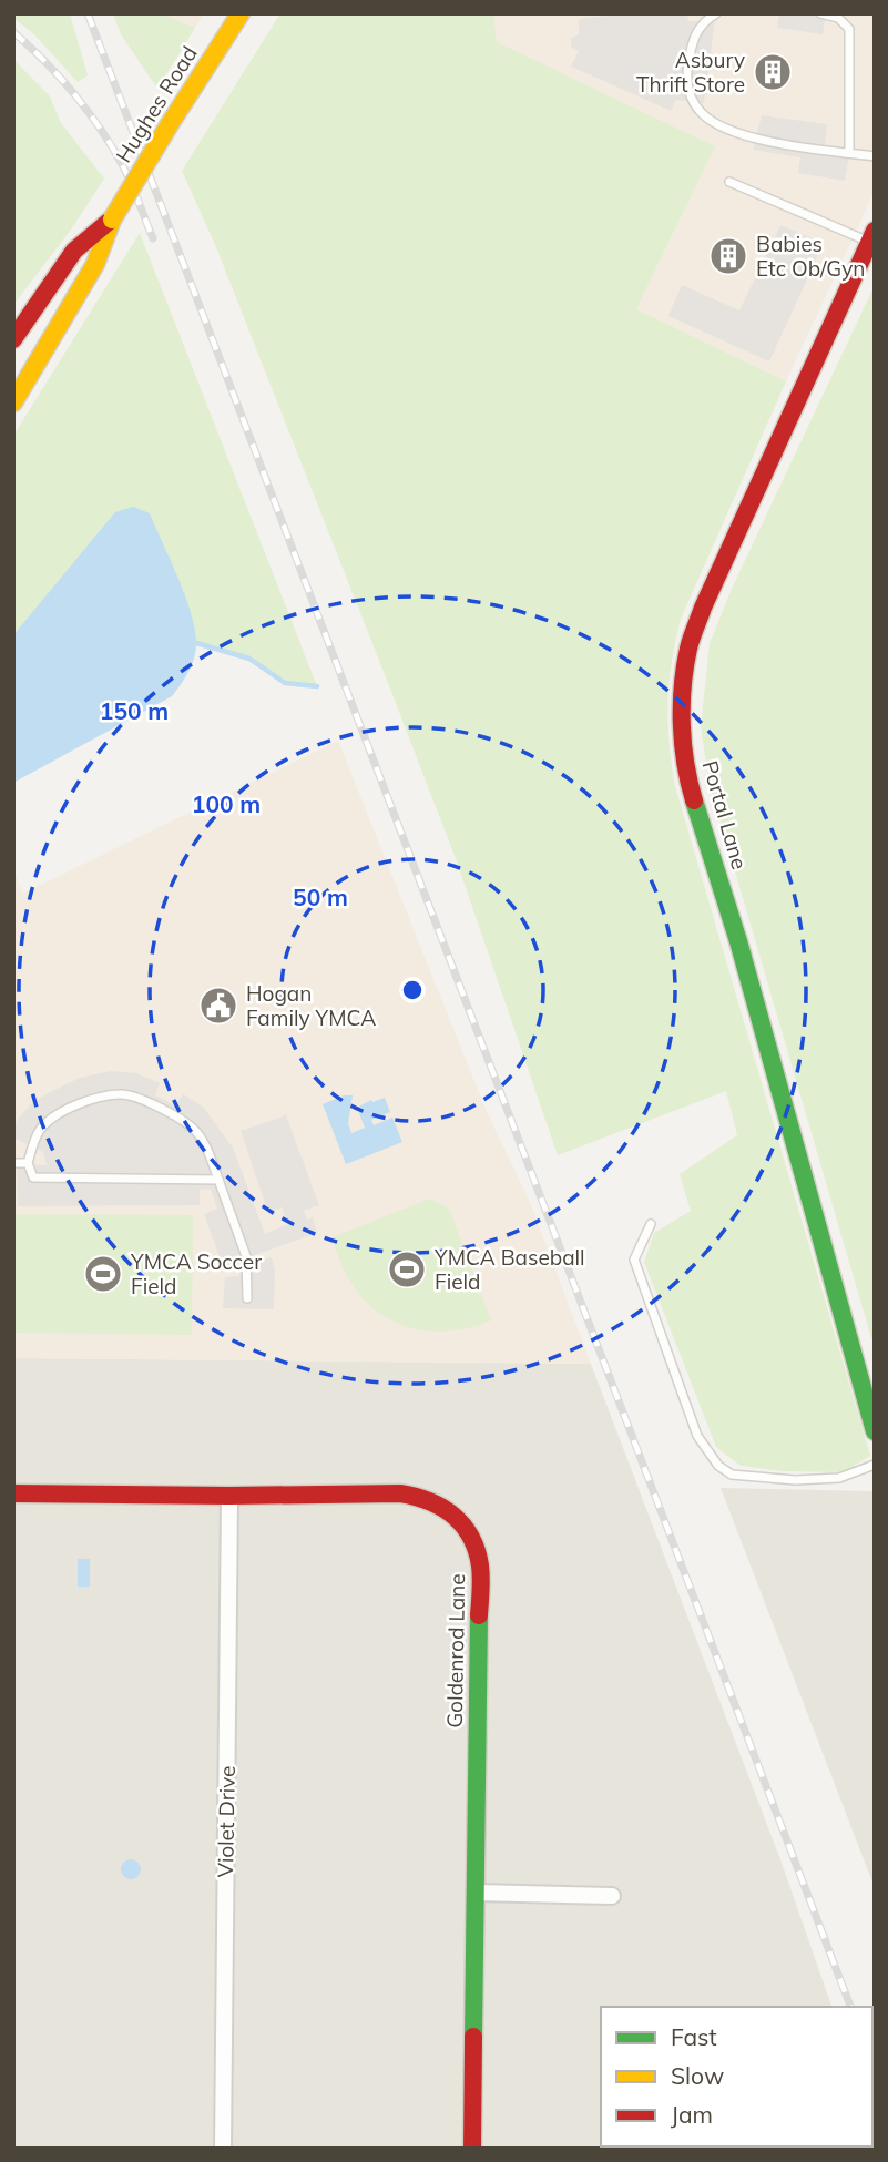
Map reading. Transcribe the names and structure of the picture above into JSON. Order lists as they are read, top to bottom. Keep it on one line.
{"streets":{"street":["Hughes Road","Portal Lane","Goldenrod Lane","Violet Drive"]},"crossings":[["Goldenrod Lane","Violet Drive"]],"places":{"building":["Asbury Thrift Store","Babies Etc Ob/Gyn"],"public building":["Hogan Family YMCA"],"sports":["YMCA Baseball Field","YMCA Soccer Field"]},"legend":["Fast","Slow","Jam"],"rings":["150 m","100 m","50 m"]}
